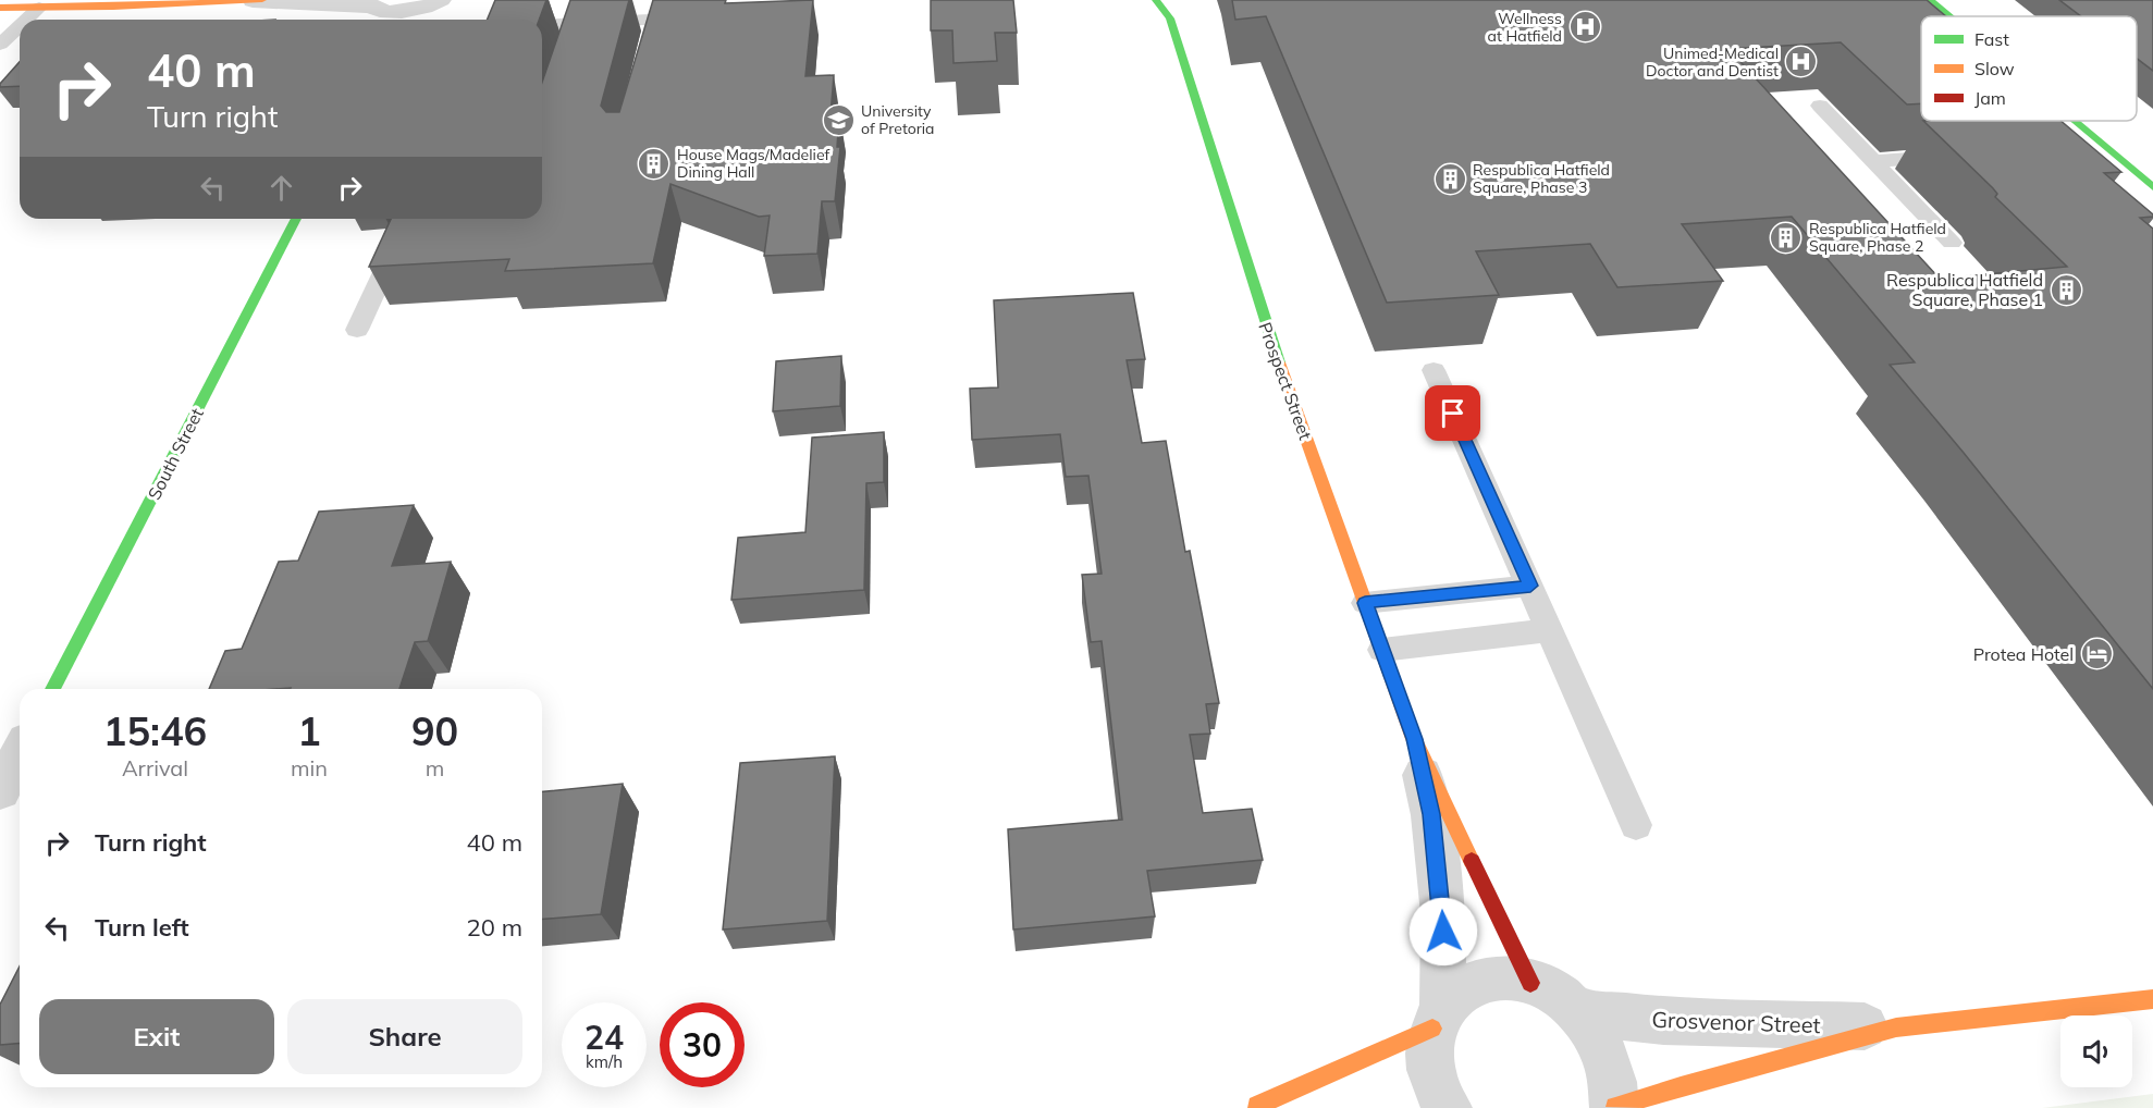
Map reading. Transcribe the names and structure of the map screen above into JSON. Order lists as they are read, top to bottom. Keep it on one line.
{"streets":{"street":["Prospect Street","South Street","Grosvenor Street"]},"places":{"hospital":["Wellness at Hatfield","Unimed-Medical Doctor and Dentist"],"school or university":["University of Pretoria"],"building":["House Mags/Madelief Dining Hall","Respublica Hatfield Square, Phase 3","Respublica Hatfield Square, Phase 2","Respublica Hatfield Square, Phase 1"],"hotel":["Protea Hotel"]},"legend":["Fast","Slow","Jam"],"page":{"turn":["40 m","Turn right"],"eta":["15:46","Arrival","1","min","90","m"],"list":[{"name":"Turn right","value":"40 m"},{"name":"Turn left","value":"20 m"}],"buttons":["Exit","Share"],"speed":"24 km/h","limit":"30"}}
